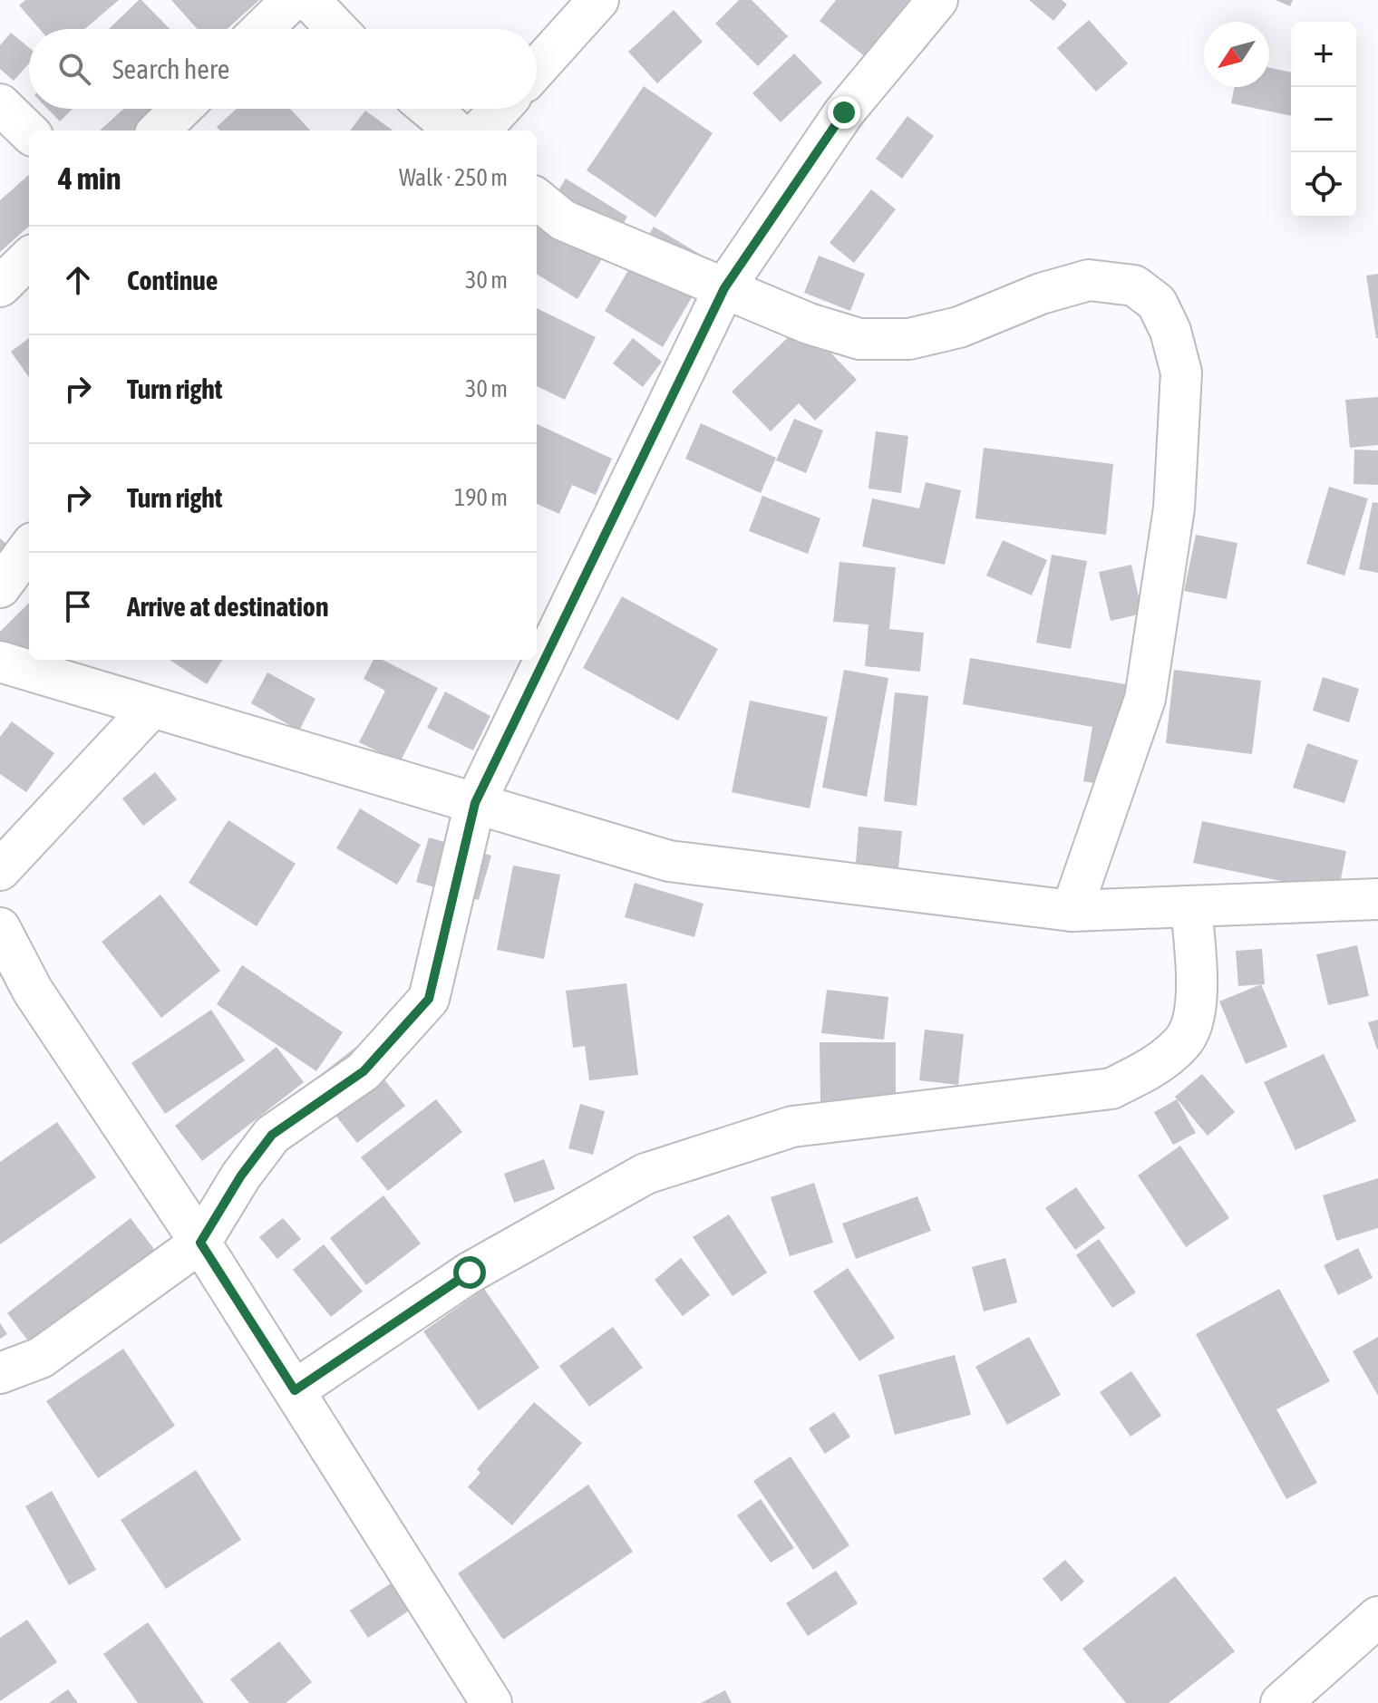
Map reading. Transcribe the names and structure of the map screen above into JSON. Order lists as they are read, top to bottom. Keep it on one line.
{"north":"bottom left","page":{"map_buttons":["+","−"],"search":"Search here","heading":["4 min","Walk · 250 m"],"list":[["Continue","30 m"],["Turn right","30 m"],["Turn right","190 m"],"Arrive at destination"]}}
